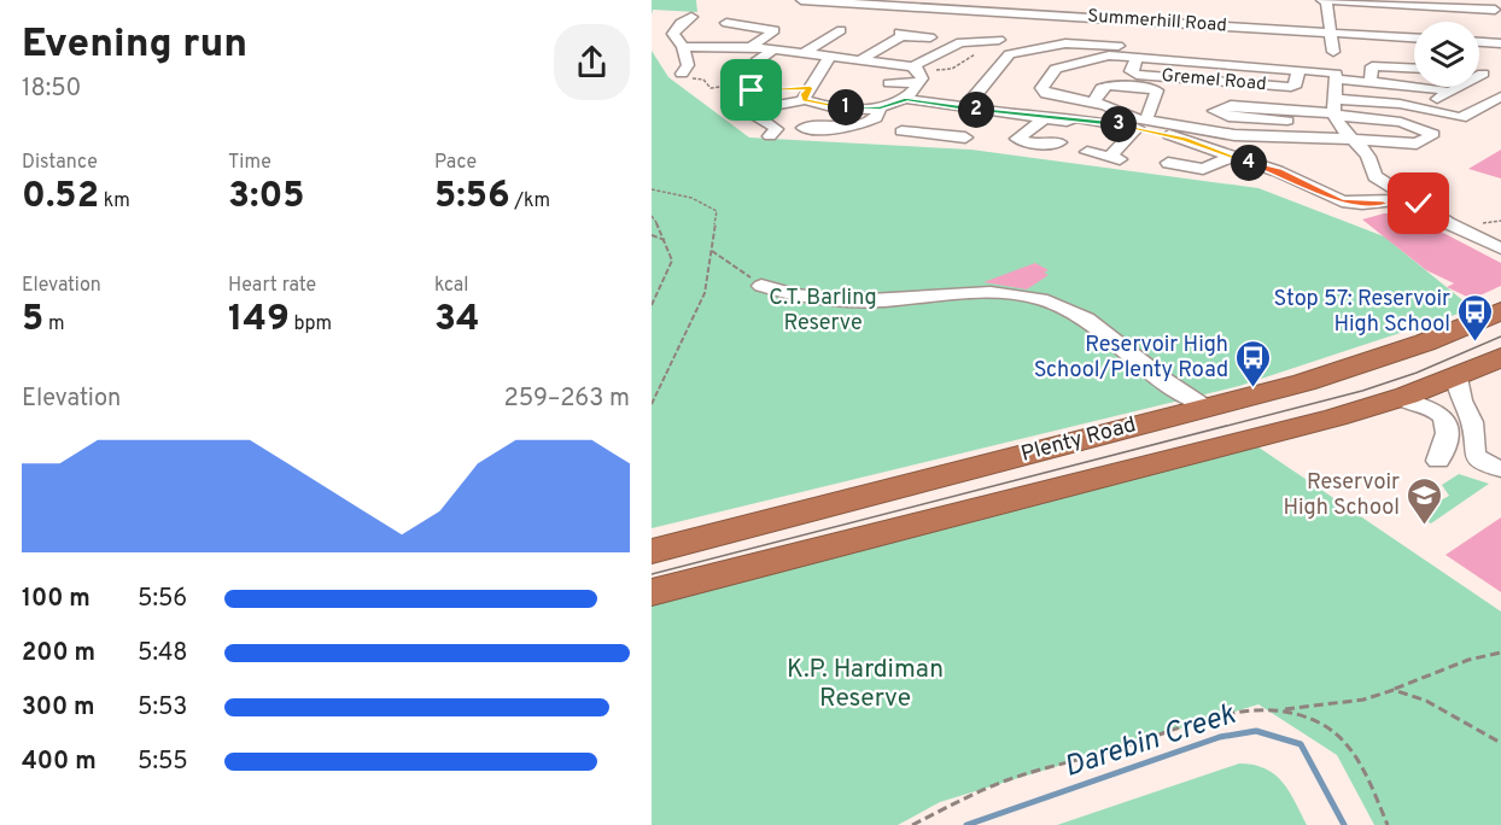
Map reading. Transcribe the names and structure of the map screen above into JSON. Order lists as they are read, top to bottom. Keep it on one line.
{"streets":{"highway":["Plenty Road"],"street":["Summerhill Road","Gremel Road"]},"water":["Darebin Creek"],"parks":["C.T. Barling Reserve","K.P. Hardiman Reserve"],"places":{"bus stop":["Stop 57: Reservoir High School","Reservoir High School/Plenty Road"],"school or university":["Reservoir High School"]},"page":{"heading":["Evening run","18:50"],"pins":["1","2","3","4"],"stats":[["Distance","0.52 km"],["Time","3:05"],["Pace","5:56 /km"],["Elevation","5 m"],["Heart rate","149 bpm"],["kcal","34"]],"chart":["Elevation","259–263 m"],"list":[{"name":"100 m","note":"5:56"},{"name":"200 m","note":"5:48"},{"name":"300 m","note":"5:53"},{"name":"400 m","note":"5:55"}]}}
